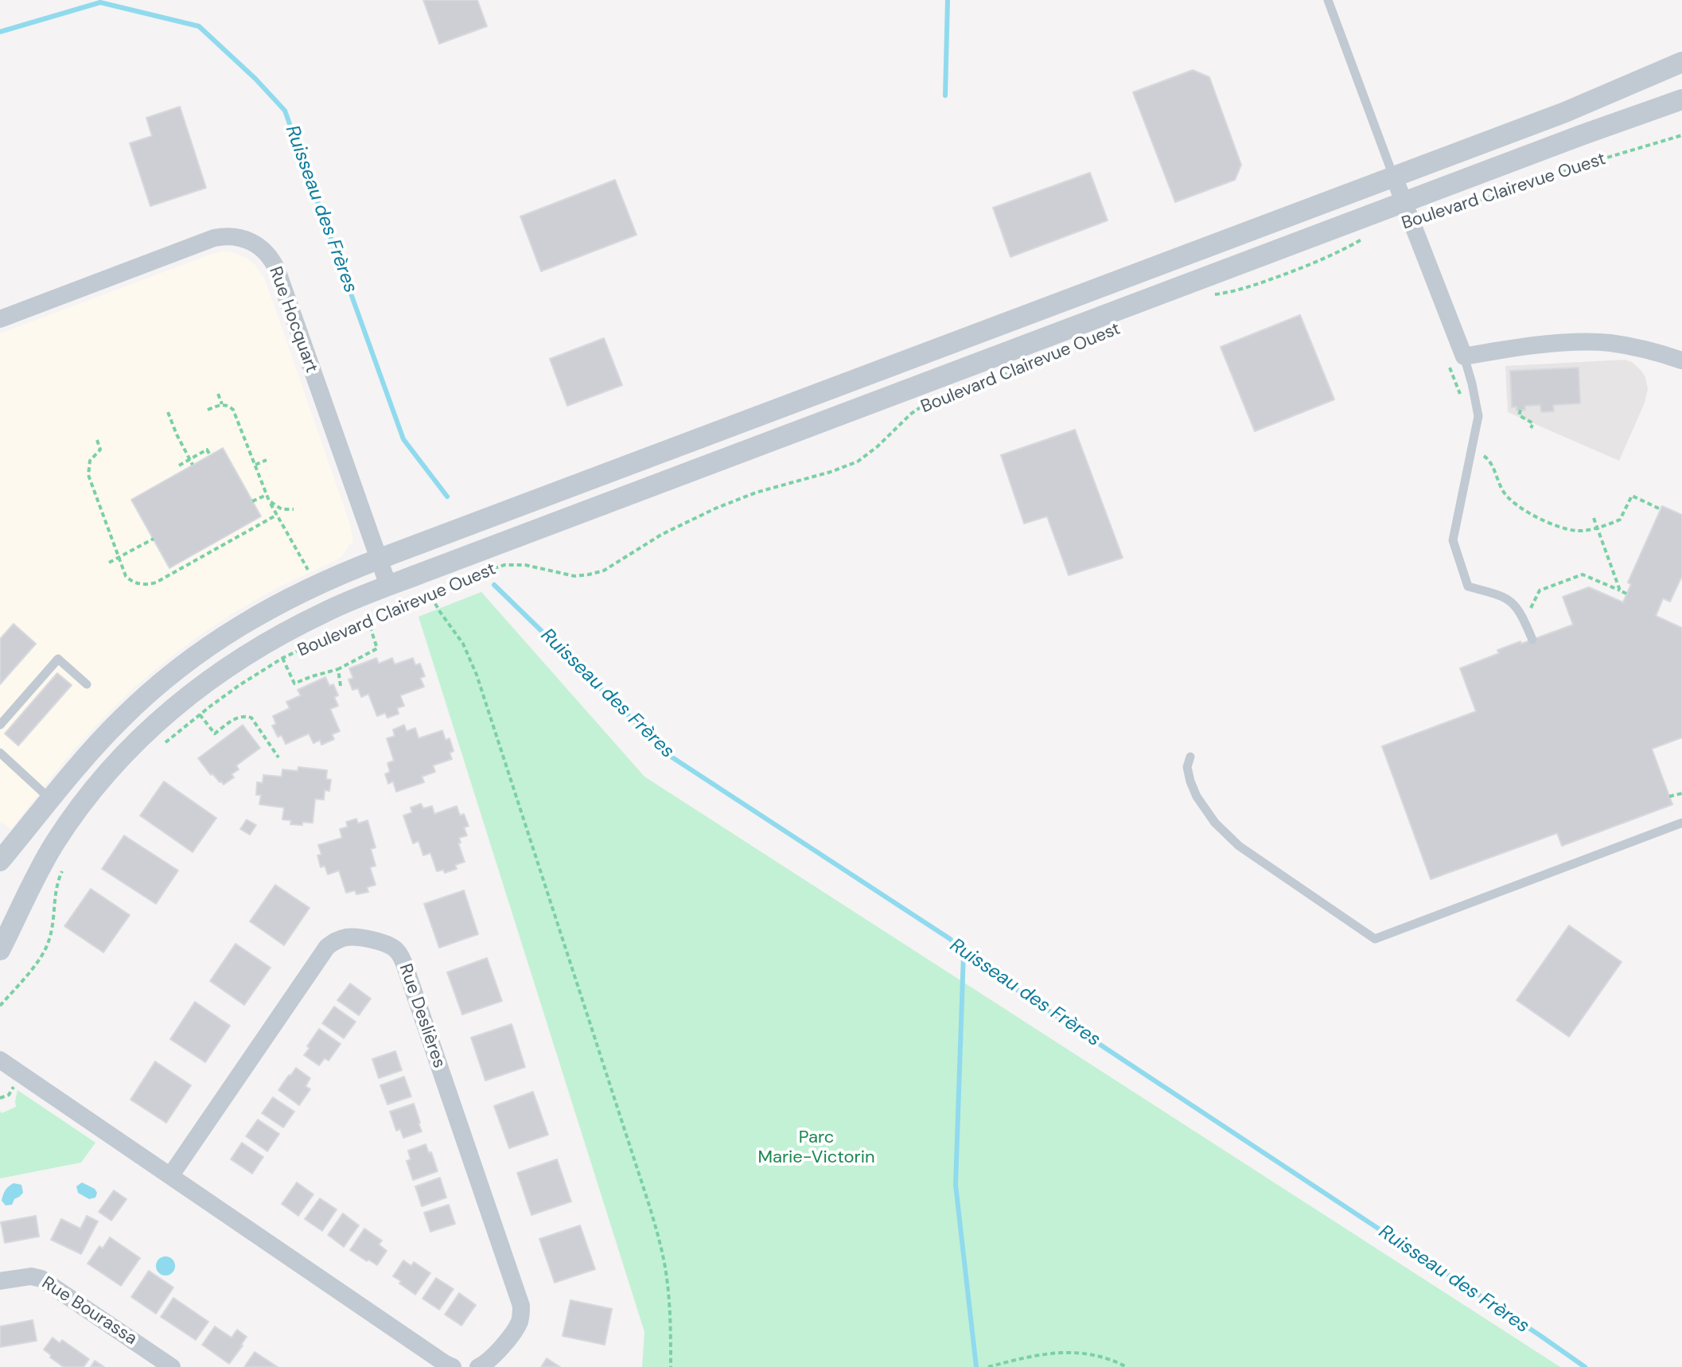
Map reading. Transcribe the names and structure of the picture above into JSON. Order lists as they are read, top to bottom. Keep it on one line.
{"streets":{"street":["Boulevard Clairevue Ouest","Rue Hocquart","Rue Deslières","Rue Bourassa"]},"crossings":[["Boulevard Clairevue Ouest","Rue Hocquart"]],"water":["Ruisseau des Frères"],"parks":["Parc Marie-Victorin"]}
